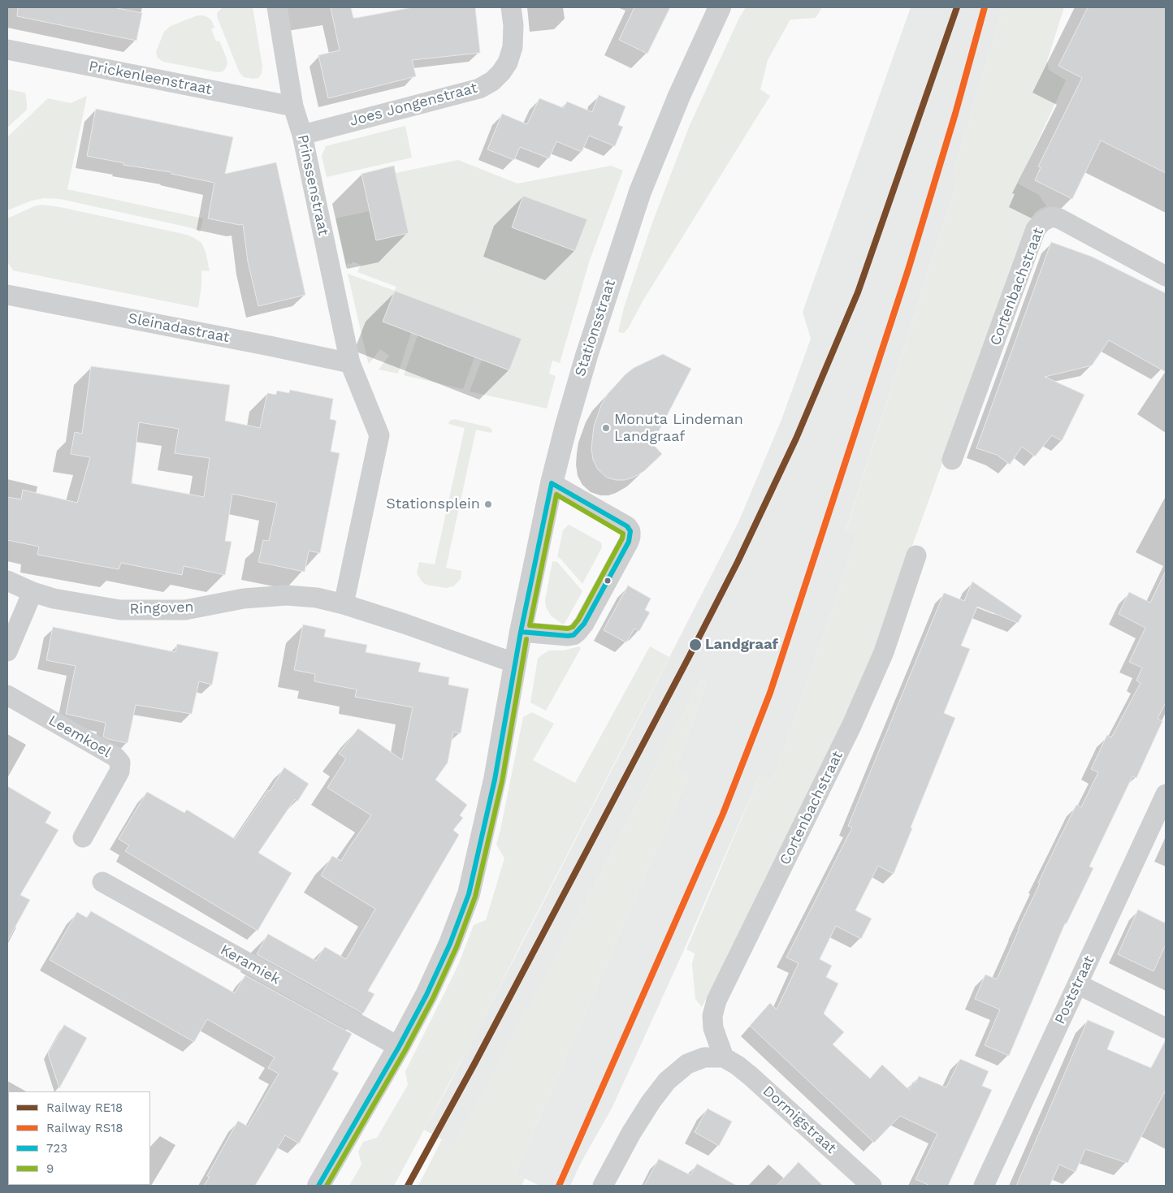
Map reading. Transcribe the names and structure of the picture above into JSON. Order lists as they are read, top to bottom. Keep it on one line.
{"streets":{"street":["Prickenleenstraat","Joes Jongenstraat","Prinssenstraat","Cortenbachstraat","Sleinadastraat","Stationsstraat","Ringoven","Leemkoel","Keramiek","Poststraat","Dormigstraat"]},"crossings":[["Prickenleenstraat","Prinssenstraat"],["Joes Jongenstraat","Prinssenstraat"],["Prinssenstraat","Sleinadastraat"],["Cortenbachstraat","Dormigstraat"],["Stationsstraat","Keramiek"]],"places":["Monuta Lindeman Landgraaf","Stationsplein","Landgraaf"],"lines":["rail line RE18","rail line RS18","transit line 723","transit line 9"],"legend":["Railway RE18","Railway RS18","723","9"]}
